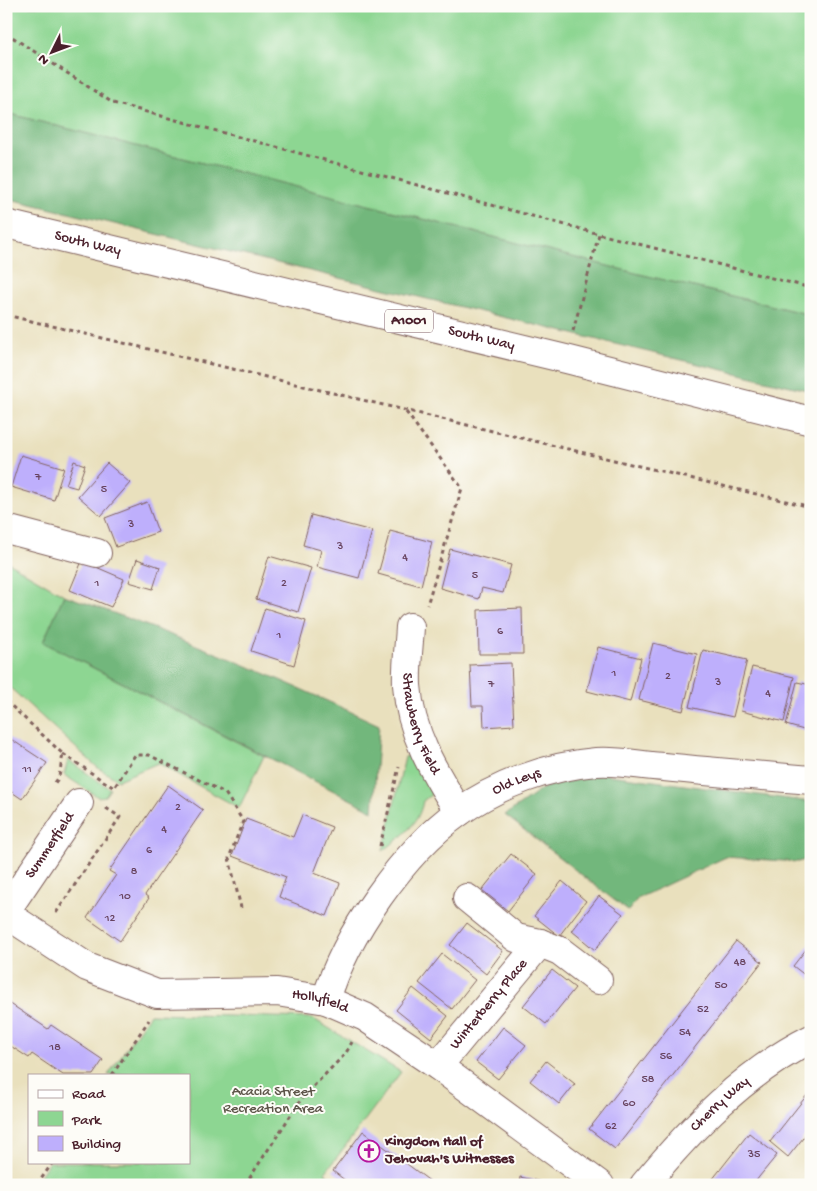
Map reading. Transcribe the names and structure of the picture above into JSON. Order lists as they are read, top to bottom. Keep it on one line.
{"streets":{"street":["South Way","A1001","Strawberry Field","Old Leys","Summerfield","Hollyfield","Winterberry Place","Cherry Way"]},"crossings":[["Strawberry Field","Old Leys"],["Old Leys","Hollyfield"],["Summerfield","Hollyfield"],["Hollyfield","Winterberry Place"]],"parks":["Acacia Street Recreation Area"],"places":{"church":["Kingdom Hall of Jehovah's Witnesses"]},"house_numbers":["7","5","3","3","4","5","1","2","6","1","1","2","3","7","4","11","2","4","6","8","10","12","48","50","52","54","18","56","58","60","62","35"],"legend":["Road","Park","Building"],"north":"bottom left"}
